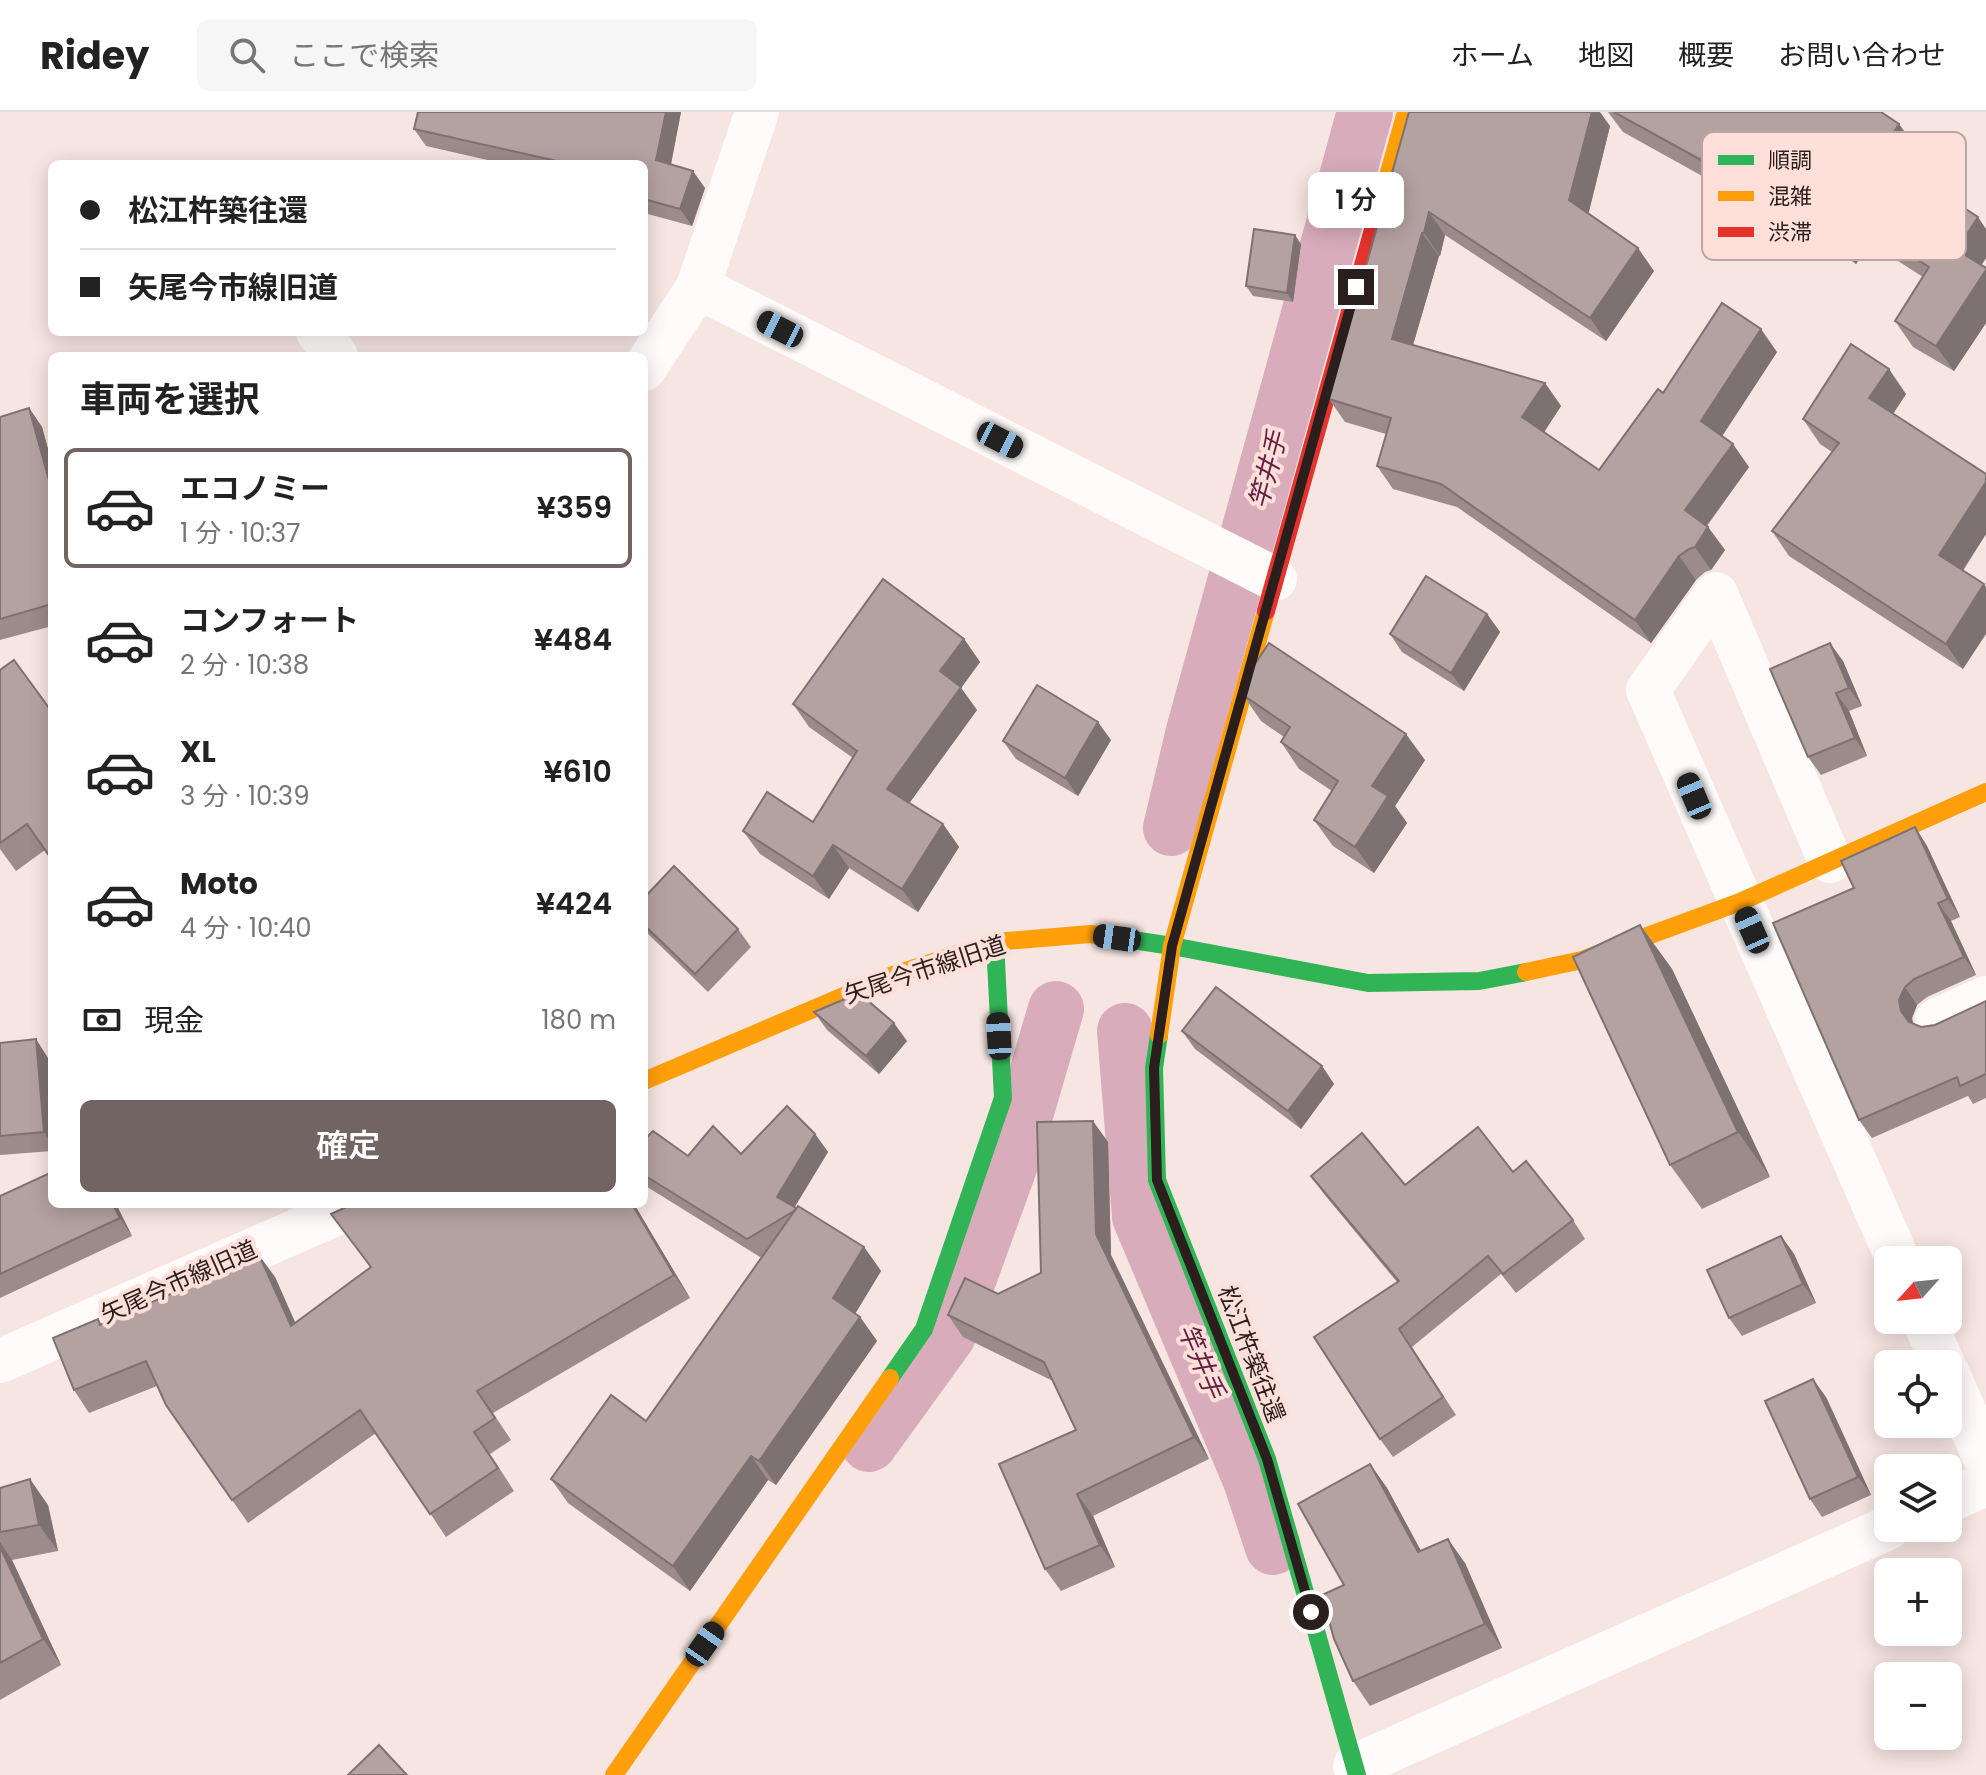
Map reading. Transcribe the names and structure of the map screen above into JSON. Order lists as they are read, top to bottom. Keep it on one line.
{"streets":{"street":["矢尾今市線旧道","松江杵築往還"]},"crossings":[["矢尾今市線旧道","松江杵築往還"]],"water":["竿井手"],"legend":["順調","混雑","渋滞"],"north":"bottom left","page":{"header":"Ridey","search":"ここで検索","nav":["ホーム","地図","概要","お問い合わせ"],"banner":["松江杵築往還","矢尾今市線旧道"],"bubble":"1 分","heading":"車両を選択","list":[{"name":"エコノミー","note":"1 分 · 10:37","value":"¥359"},{"name":"コンフォート","note":"2 分 · 10:38","value":"¥484"},{"name":"XL","note":"3 分 · 10:39","value":"¥610"},{"name":"Moto","note":"4 分 · 10:40","value":"¥424"}],"pay":["現金","180 m"],"buttons":"確定","map_buttons":["+","−"]}}
